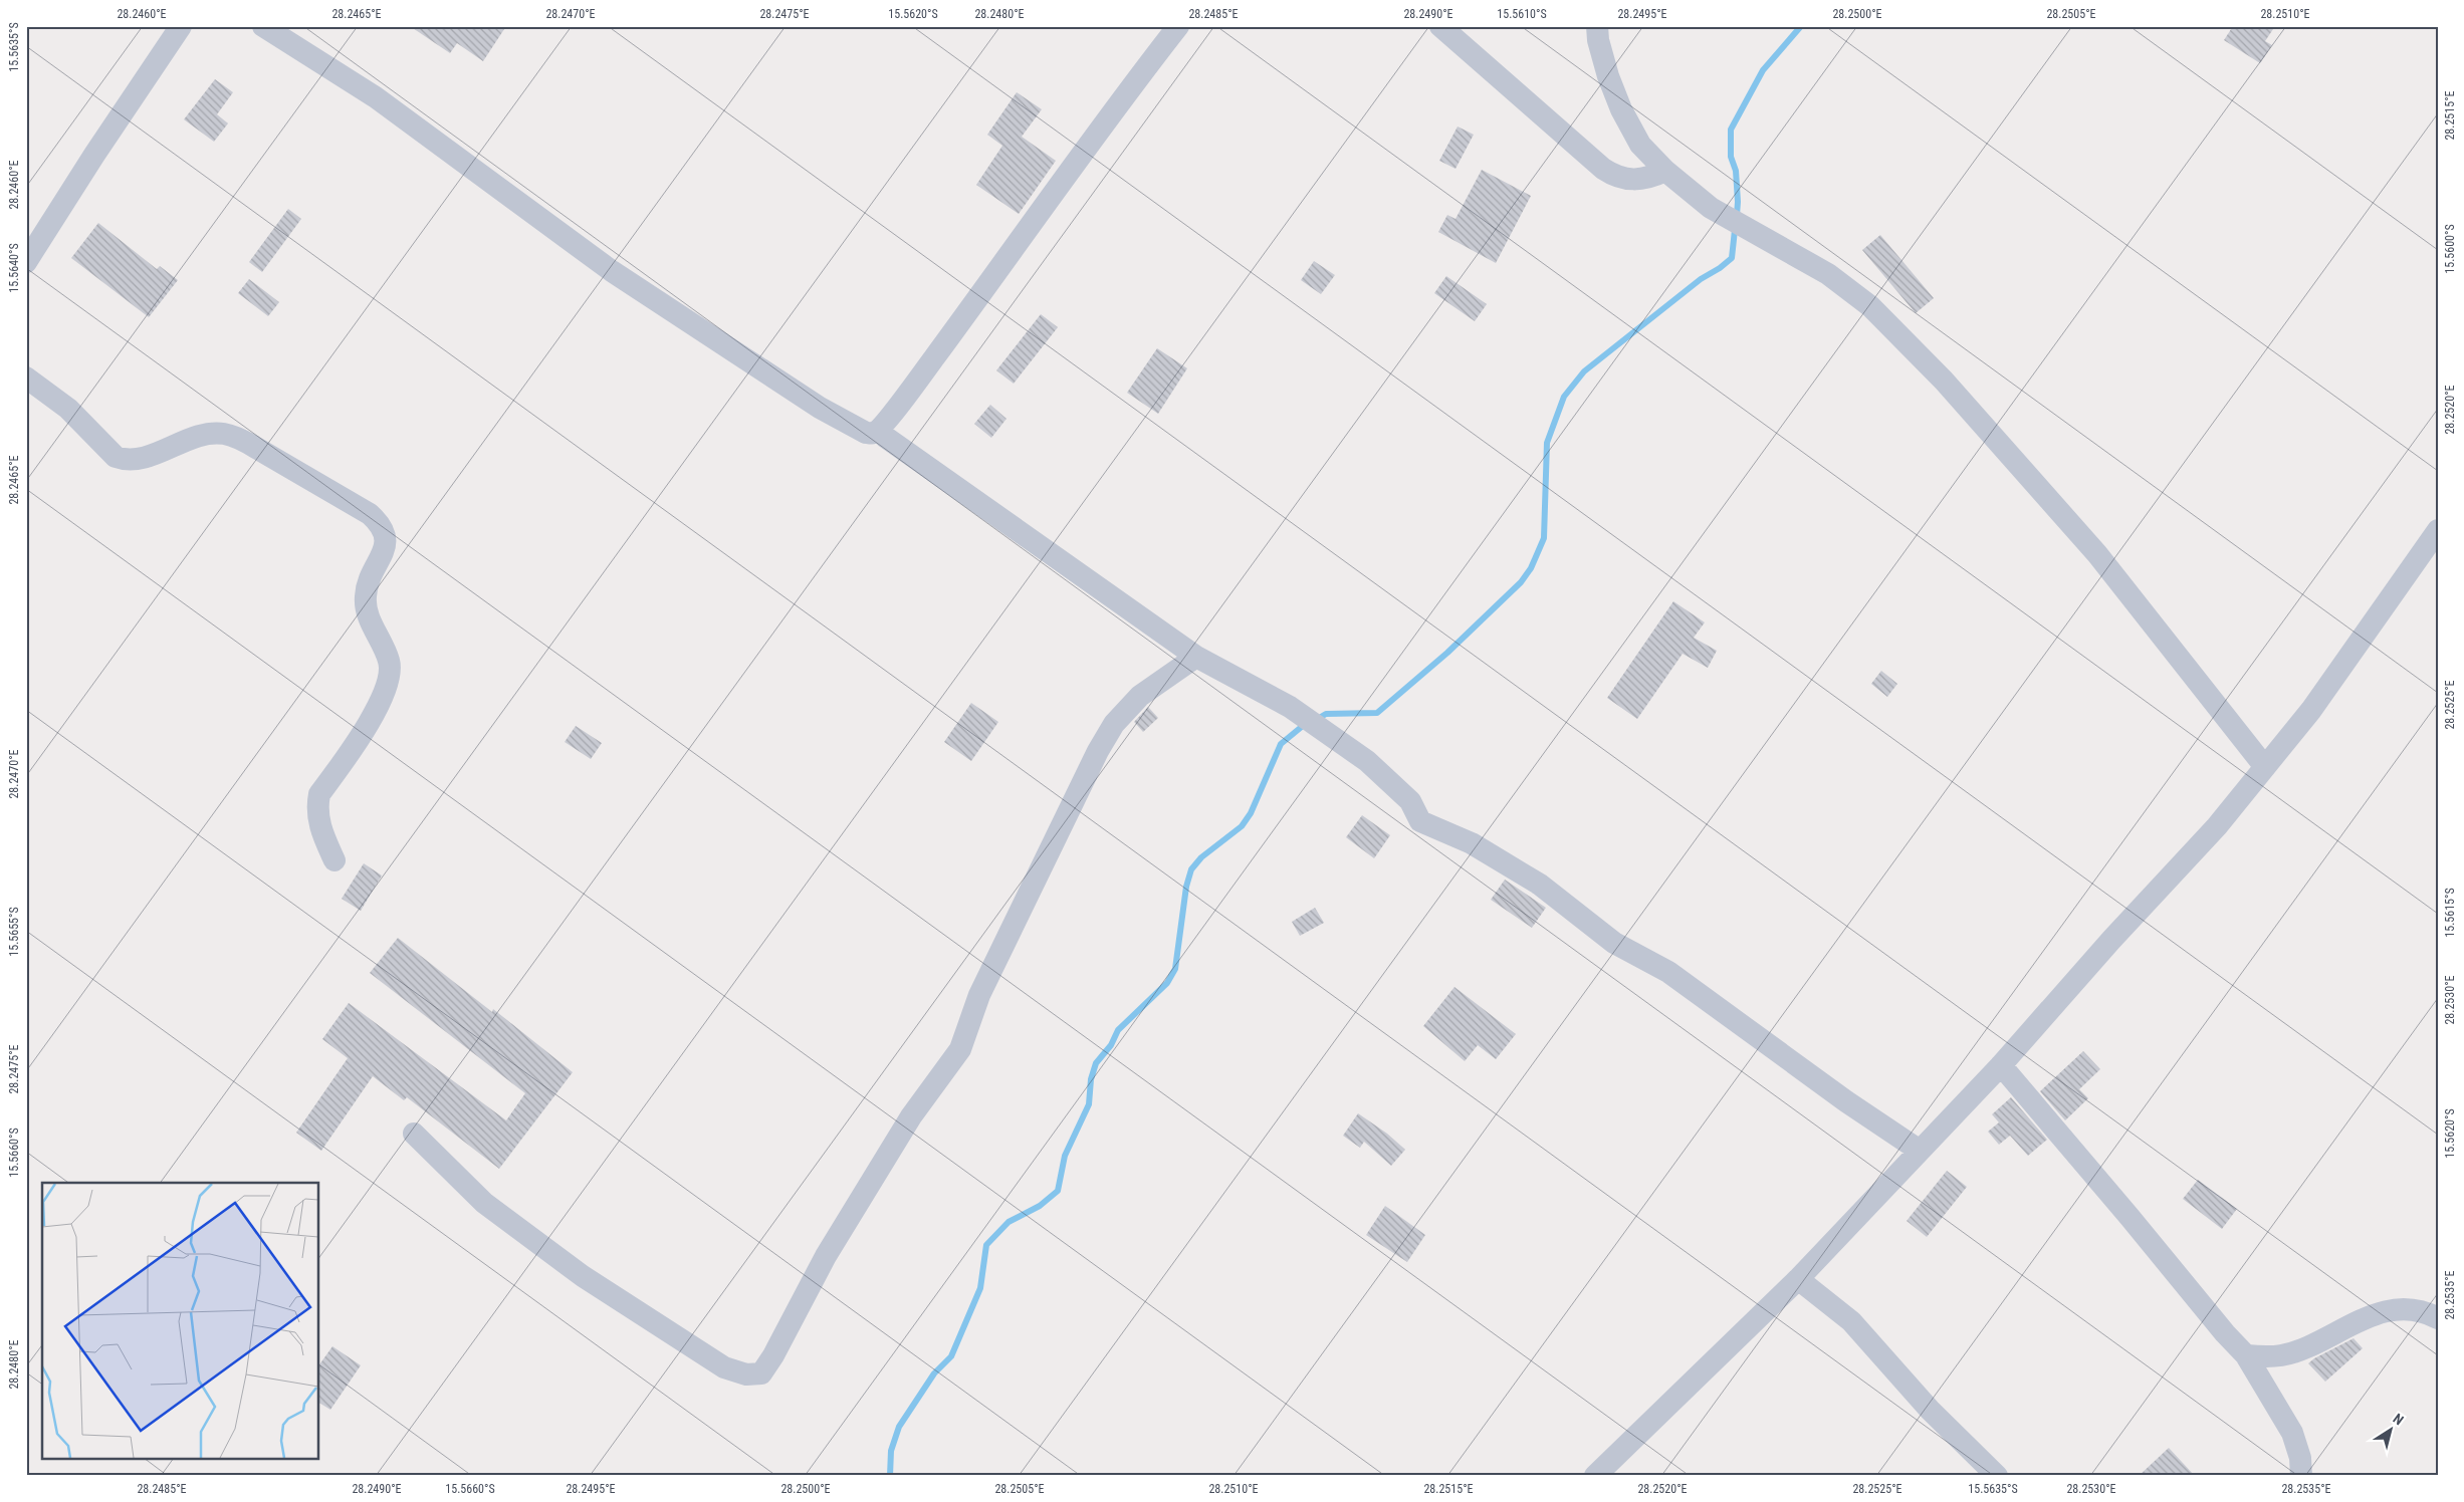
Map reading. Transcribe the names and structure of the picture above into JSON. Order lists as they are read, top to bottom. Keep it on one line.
{"north":"top right","coordinates":["28.2460°E","28.2465°E","28.2470°E","28.2475°E","15.5620°S","28.2480°E","28.2485°E","28.2490°E","15.5610°S","28.2495°E","28.2500°E","28.2505°E","28.2510°E","15.5635°S","28.2515°E","15.5600°S","15.5640°S","28.2520°E","28.2525°E","15.5615°S","15.5655°S","28.2530°E","15.5660°S","28.2535°E"]}
